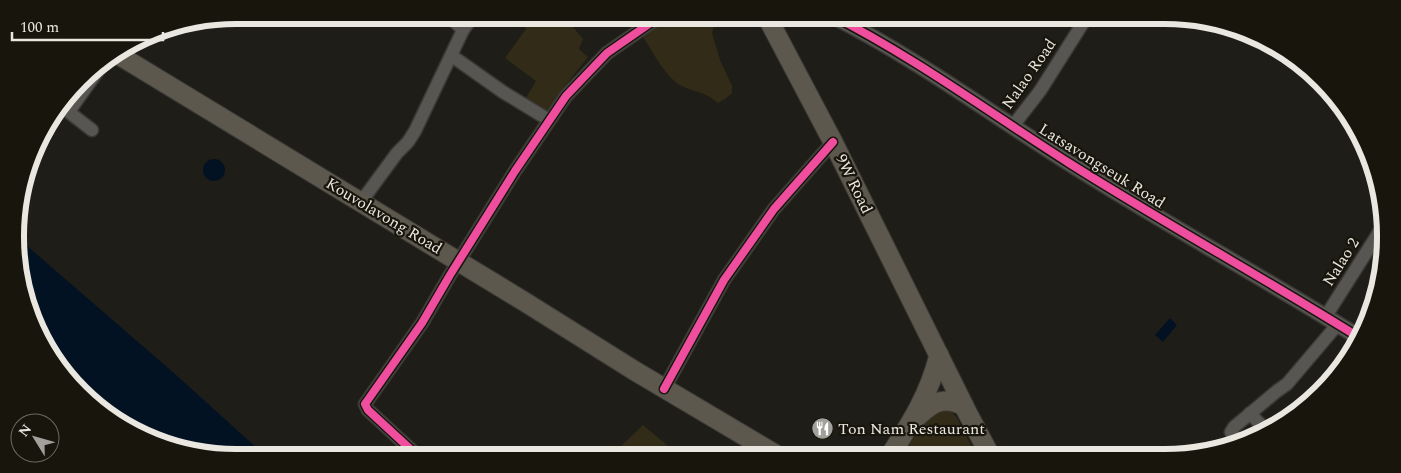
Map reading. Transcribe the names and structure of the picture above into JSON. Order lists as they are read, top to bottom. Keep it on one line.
{"streets":{"main road":["9W Road","Kouvolavong Road"],"street":["Nalao Road","Latsavongseuk Road","Nalao 2"]},"crossings":[["Nalao Road","Latsavongseuk Road"],["Latsavongseuk Road","Nalao 2"]],"places":{"restaurant":["Ton Nam Restaurant"]},"scale_bar":"100 m","north":"top left"}
